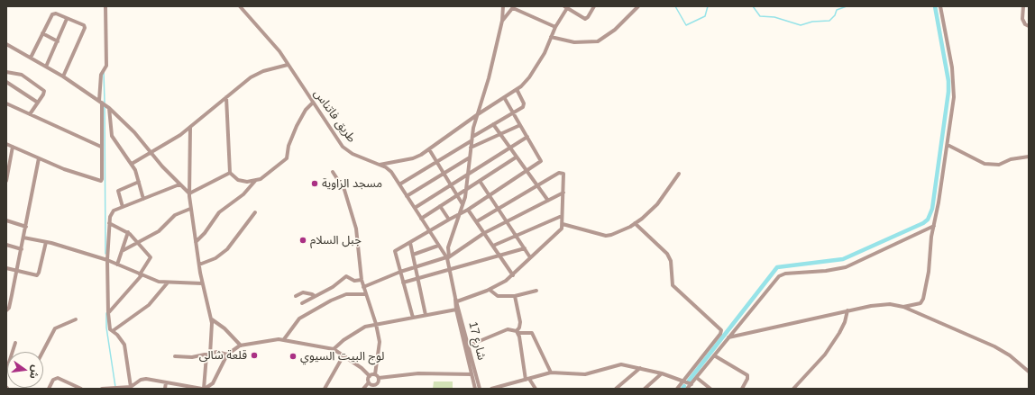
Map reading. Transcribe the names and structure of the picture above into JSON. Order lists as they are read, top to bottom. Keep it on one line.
{"streets":{"street":["طريق فاتناس","شارع 17"]},"crossings":[["طريق فاتناس","شارع 17"]],"places":["مسجد الزاوية","جبل السلام","قلعة شالى","لوج البيت السيوي"],"north":"right"}
